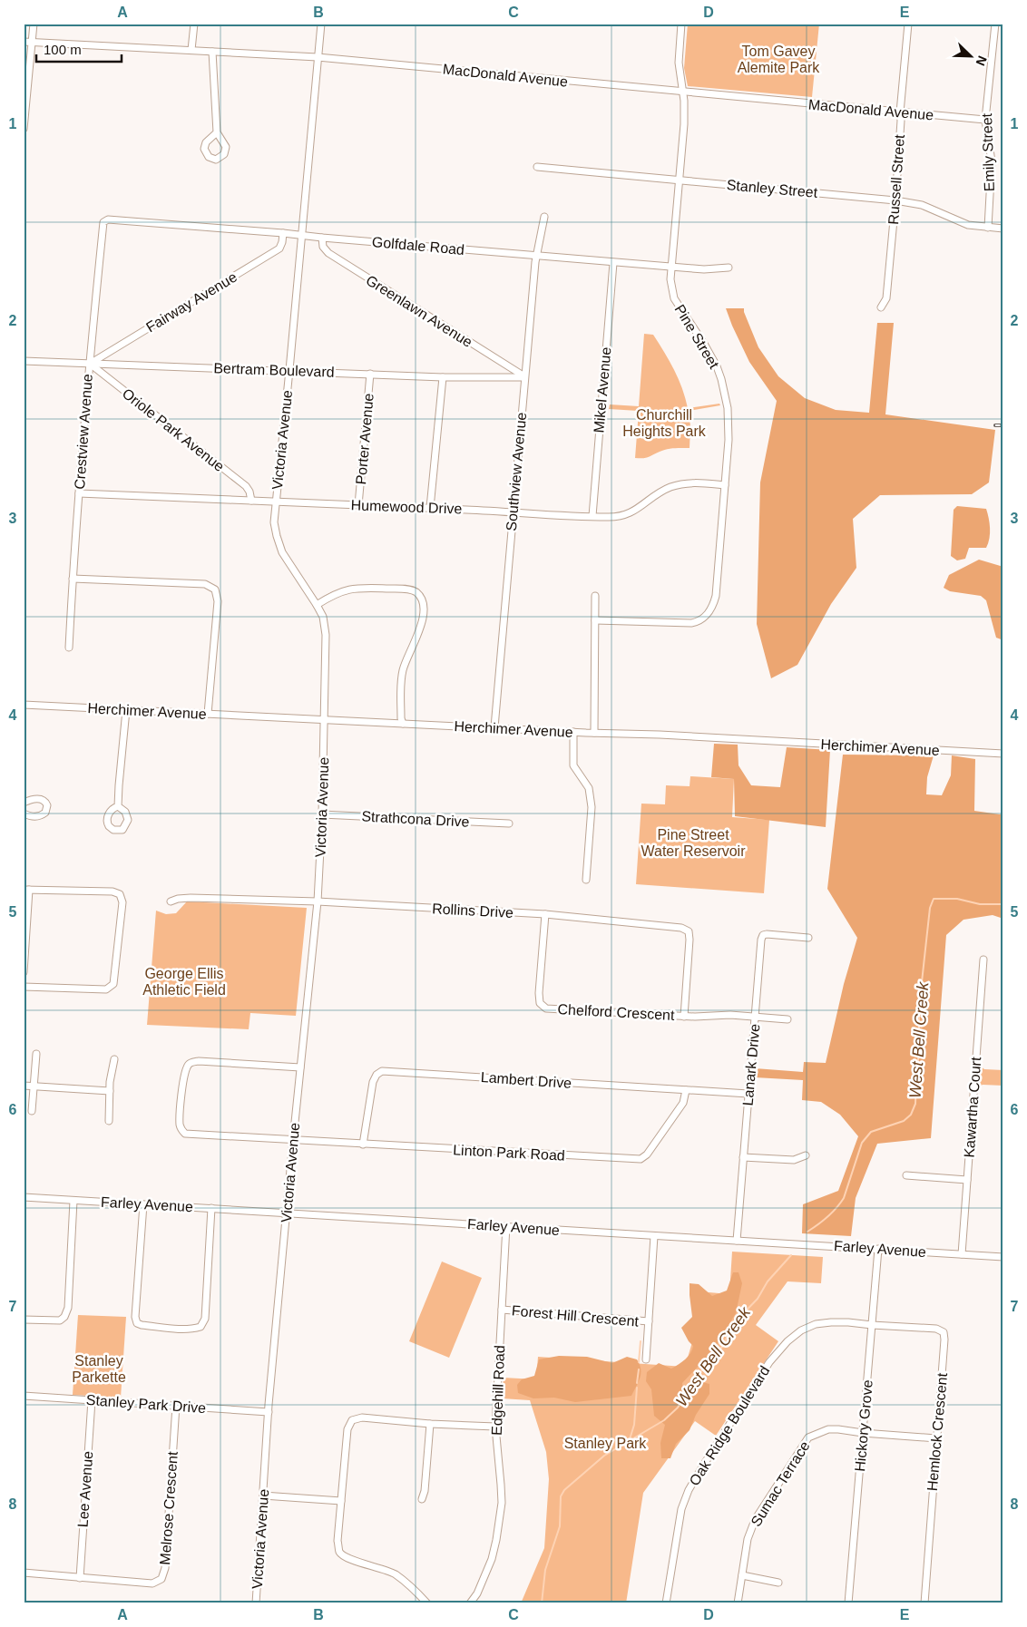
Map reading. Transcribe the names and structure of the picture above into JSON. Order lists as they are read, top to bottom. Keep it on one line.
{"streets":{"street":["MacDonald Avenue","Emily Street","Russell Street","Stanley Street","Golfdale Road","Fairway Avenue","Greenlawn Avenue","Pine Street","Bertram Boulevard","Mikel Avenue","Oriole Park Avenue","Crestview Avenue","Porter Avenue","Victoria Avenue","Southview Avenue","Humewood Drive","Herchimer Avenue","Strathcona Drive","Rollins Drive","Chelford Crescent","Lanark Drive","Lambert Drive","Kawartha Court","Linton Park Road","Farley Avenue","Forest Hill Crescent","Edgehill Road","Stanley Park Drive","Oak Ridge Boulevard","Hickory Grove","Hemlock Crescent","Sumac Terrace","Lee Avenue","Melrose Crescent"]},"crossings":[["MacDonald Avenue","Emily Street"],["MacDonald Avenue","Russell Street"],["MacDonald Avenue","Pine Street"],["MacDonald Avenue","Victoria Avenue"],["Emily Street","Stanley Street"],["Russell Street","Stanley Street"],["Stanley Street","Pine Street"],["Golfdale Road","Fairway Avenue"],["Golfdale Road","Greenlawn Avenue"],["Golfdale Road","Pine Street"],["Golfdale Road","Mikel Avenue"],["Golfdale Road","Crestview Avenue"],["Golfdale Road","Victoria Avenue"],["Golfdale Road","Southview Avenue"],["Fairway Avenue","Bertram Boulevard"],["Fairway Avenue","Oriole Park Avenue"],["Fairway Avenue","Crestview Avenue"],["Greenlawn Avenue","Bertram Boulevard"],["Greenlawn Avenue","Southview Avenue"],["Pine Street","Humewood Drive"],["Bertram Boulevard","Oriole Park Avenue"],["Bertram Boulevard","Crestview Avenue"],["Bertram Boulevard","Porter Avenue"],["Bertram Boulevard","Victoria Avenue"],["Bertram Boulevard","Southview Avenue"],["Mikel Avenue","Humewood Drive"],["Oriole Park Avenue","Crestview Avenue"],["Oriole Park Avenue","Humewood Drive"],["Crestview Avenue","Humewood Drive"],["Porter Avenue","Humewood Drive"],["Victoria Avenue","Humewood Drive"],["Victoria Avenue","Herchimer Avenue"],["Victoria Avenue","Strathcona Drive"],["Victoria Avenue","Rollins Drive"],["Victoria Avenue","Linton Park Road"],["Victoria Avenue","Farley Avenue"],["Victoria Avenue","Stanley Park Drive"],["Southview Avenue","Humewood Drive"],["Southview Avenue","Herchimer Avenue"],["Rollins Drive","Chelford Crescent"],["Chelford Crescent","Lanark Drive"],["Lanark Drive","Lambert Drive"],["Lanark Drive","Farley Avenue"],["Lambert Drive","Linton Park Road"],["Kawartha Court","Farley Avenue"],["Farley Avenue","Forest Hill Crescent"],["Farley Avenue","Edgehill Road"],["Farley Avenue","Hickory Grove"],["Forest Hill Crescent","Edgehill Road"],["Stanley Park Drive","Lee Avenue"],["Stanley Park Drive","Melrose Crescent"],["Oak Ridge Boulevard","Hickory Grove"],["Oak Ridge Boulevard","Hemlock Crescent"],["Hickory Grove","Hemlock Crescent"],["Hickory Grove","Sumac Terrace"],["Hemlock Crescent","Sumac Terrace"],["Lee Avenue","Melrose Crescent"]],"water":["West Bell Creek"],"parks":["Tom Gavey Alemite Park","Churchill Heights Park","Pine Street Water Reservoir","George Ellis Athletic Field","Stanley Parkette","Stanley Park"],"scale_bar":"100 m","north":"bottom right","grid":{"columns":["A","B","C","D","E"],"rows":["1","2","3","4","5","6","7","8"]}}
